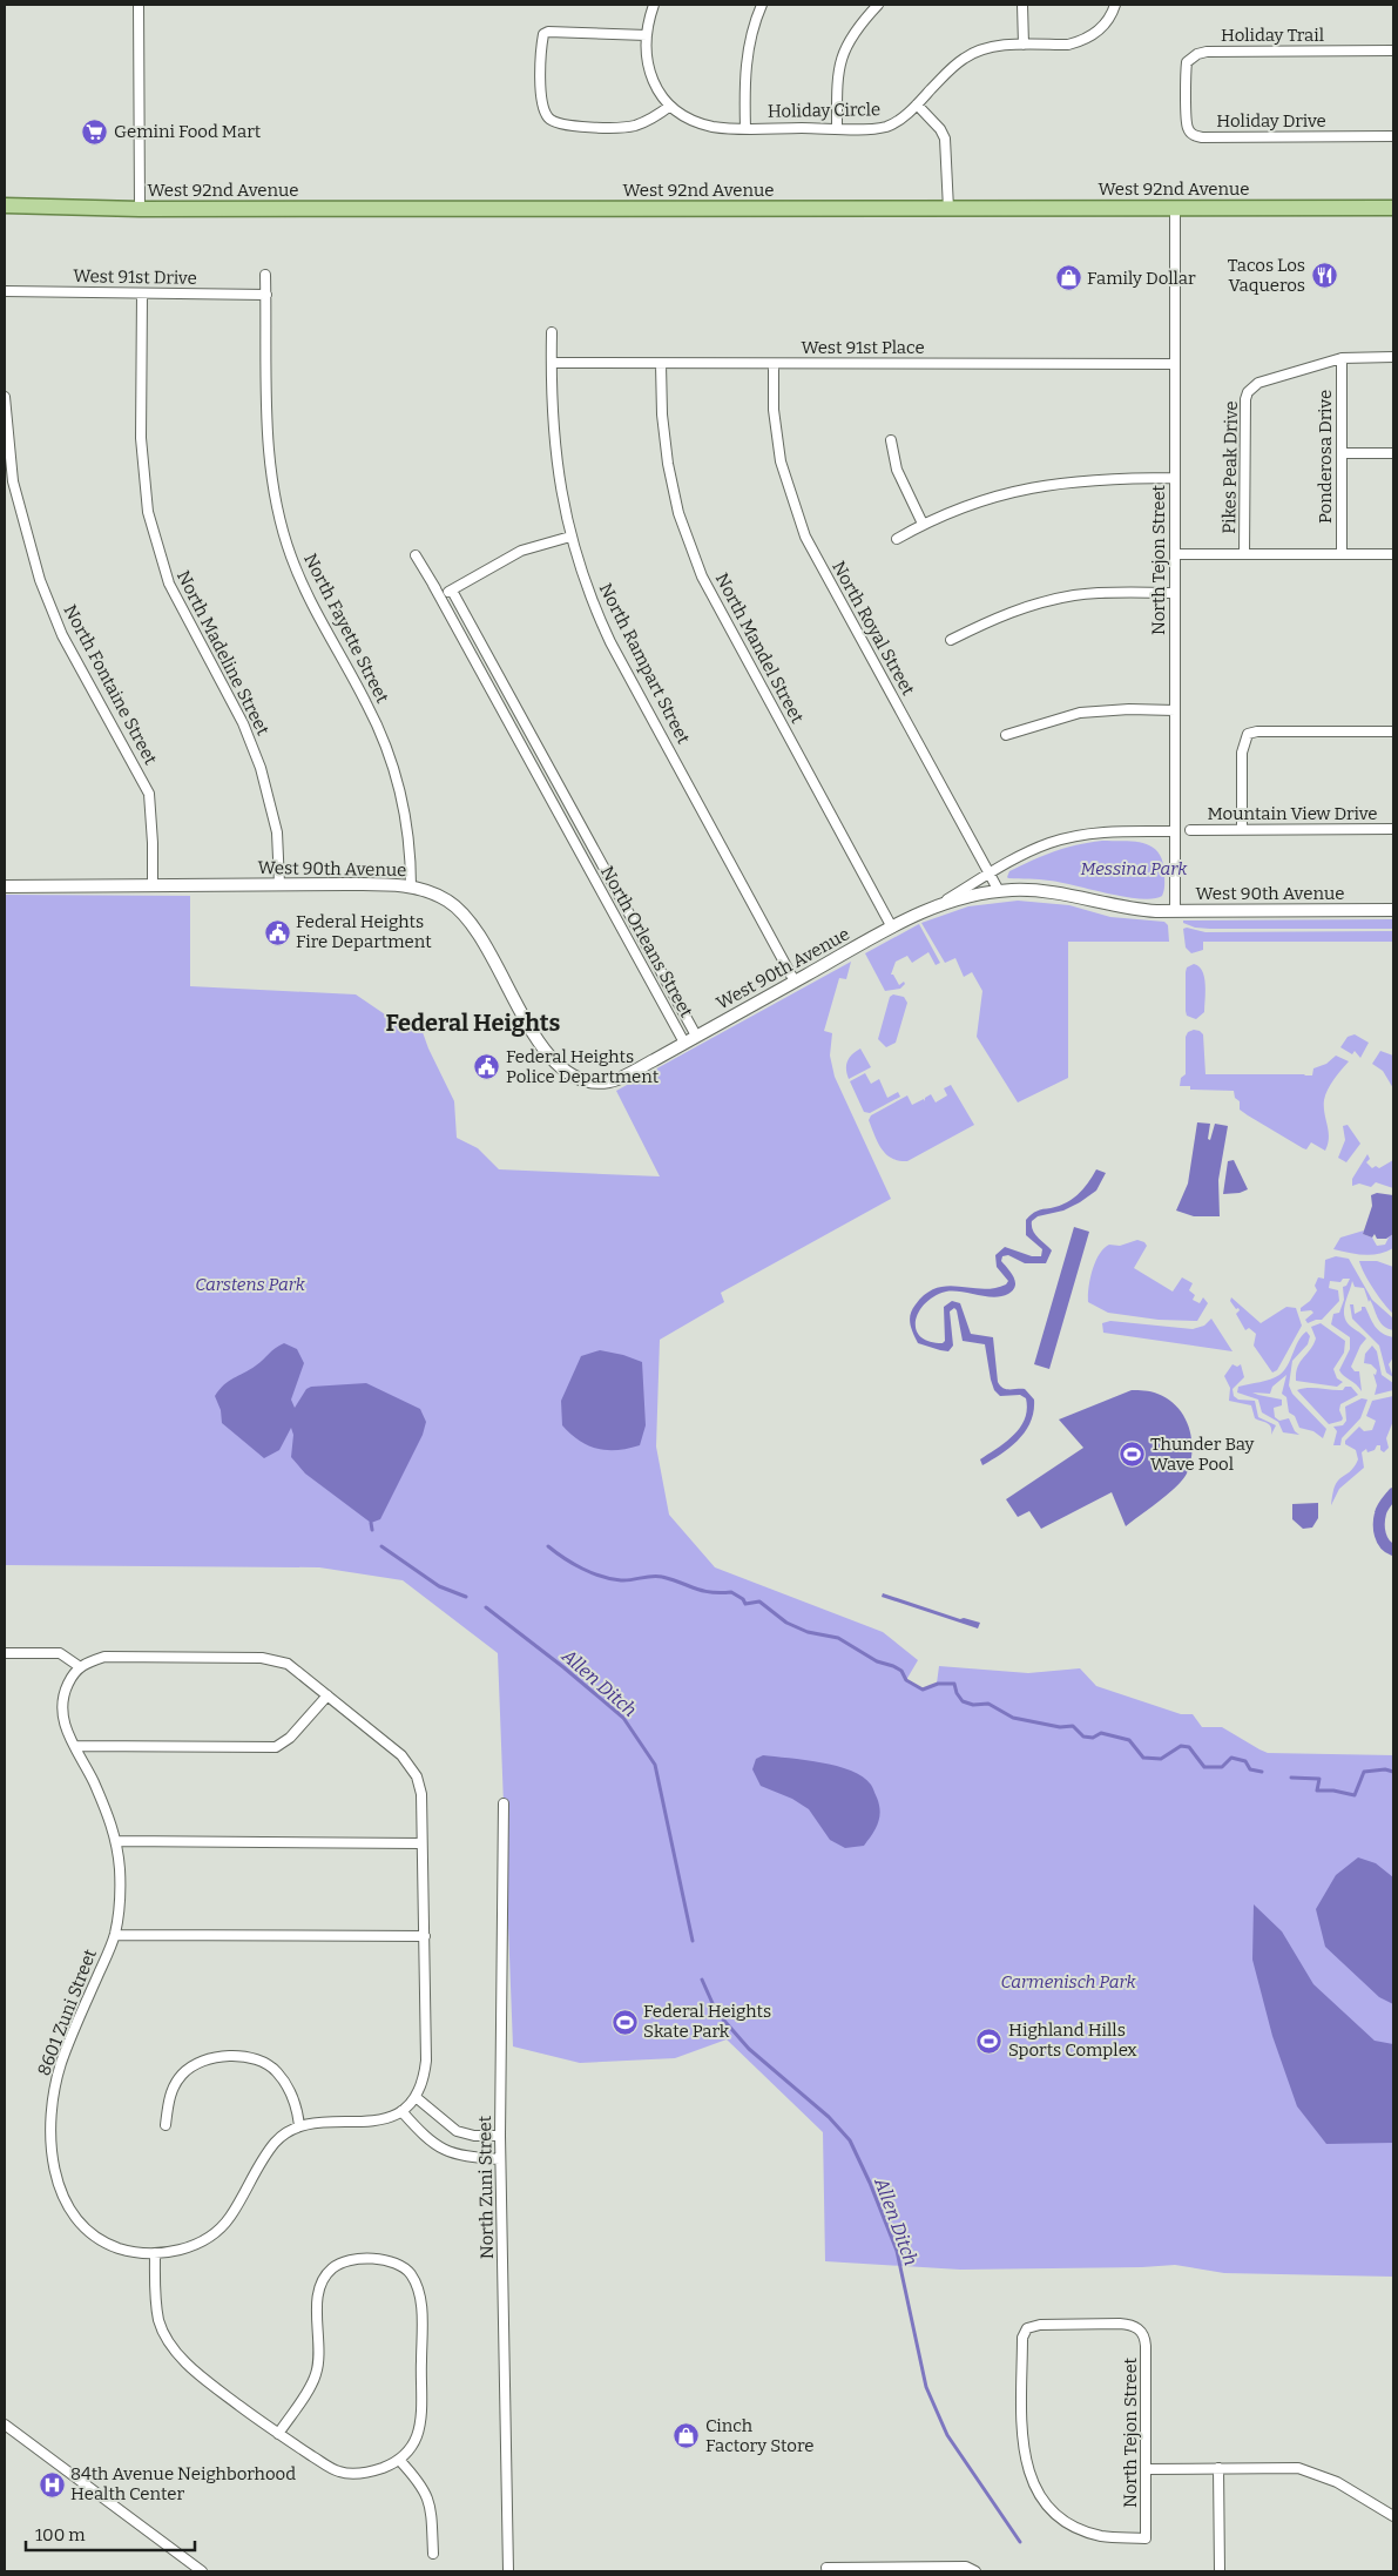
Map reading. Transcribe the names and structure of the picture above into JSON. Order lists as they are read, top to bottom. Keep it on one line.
{"streets":{"main road":["West 92nd Avenue"],"street":["Holiday Trail","Holiday Circle","Holiday Drive","West 91st Drive","West 91st Place","Ponderosa Drive","Pikes Peak Drive","North Tejon Street","North Fayette Street","North Royal Street","North Mandel Street","North Madeline Street","North Rampart Street","North Fontaine Street","Mountain View Drive","West 90th Avenue","North Orleans Street","8601 Zuni Street","North Zuni Street"]},"crossings":[["Holiday Trail","Holiday Drive"],["West 92nd Avenue","North Tejon Street"],["West 91st Drive","North Fayette Street"],["West 91st Drive","North Madeline Street"],["West 91st Place","North Tejon Street"],["West 91st Place","North Royal Street"],["West 91st Place","North Mandel Street"],["West 91st Place","North Rampart Street"],["Ponderosa Drive","Pikes Peak Drive"],["North Tejon Street","West 90th Avenue"],["North Fayette Street","West 90th Avenue"],["North Royal Street","West 90th Avenue"],["North Mandel Street","West 90th Avenue"],["North Madeline Street","West 90th Avenue"],["North Rampart Street","West 90th Avenue"],["North Fontaine Street","West 90th Avenue"],["West 90th Avenue","North Orleans Street"]],"districts":["Federal Heights"],"water":["Allen Ditch"],"parks":["Messina Park","Carstens Park","Carmenisch Park"],"places":{"supermarket":["Gemini Food Mart"],"restaurant":["Tacos Los Vaqueros"],"shop":["Family Dollar","Cinch Factory Store"],"public building":["Federal Heights Fire Department","Federal Heights Police Department"],"sports":["Thunder Bay Wave Pool","Federal Heights Skate Park","Highland Hills Sports Complex"],"hospital":["84th Avenue Neighborhood Health Center"]},"scale_bar":"100 m"}
